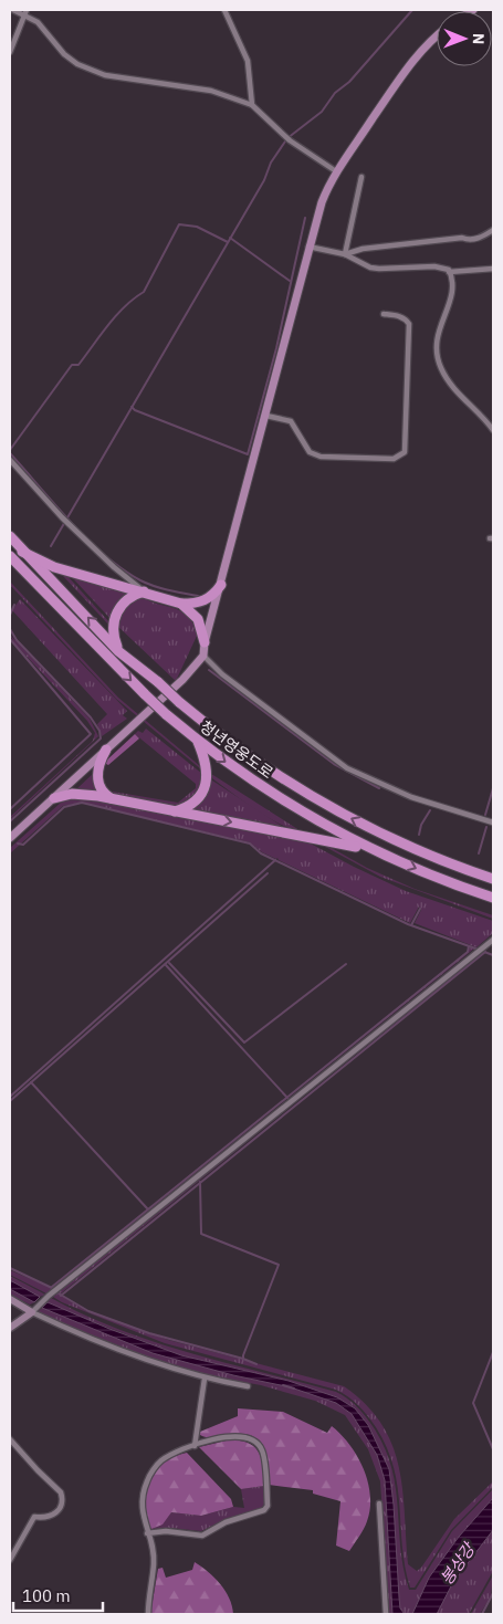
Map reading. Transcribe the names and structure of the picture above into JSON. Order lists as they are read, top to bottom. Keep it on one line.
{"streets":{"highway":["청년영웅도로"]},"water":["봉상강"],"scale_bar":"100 m","north":"right"}
